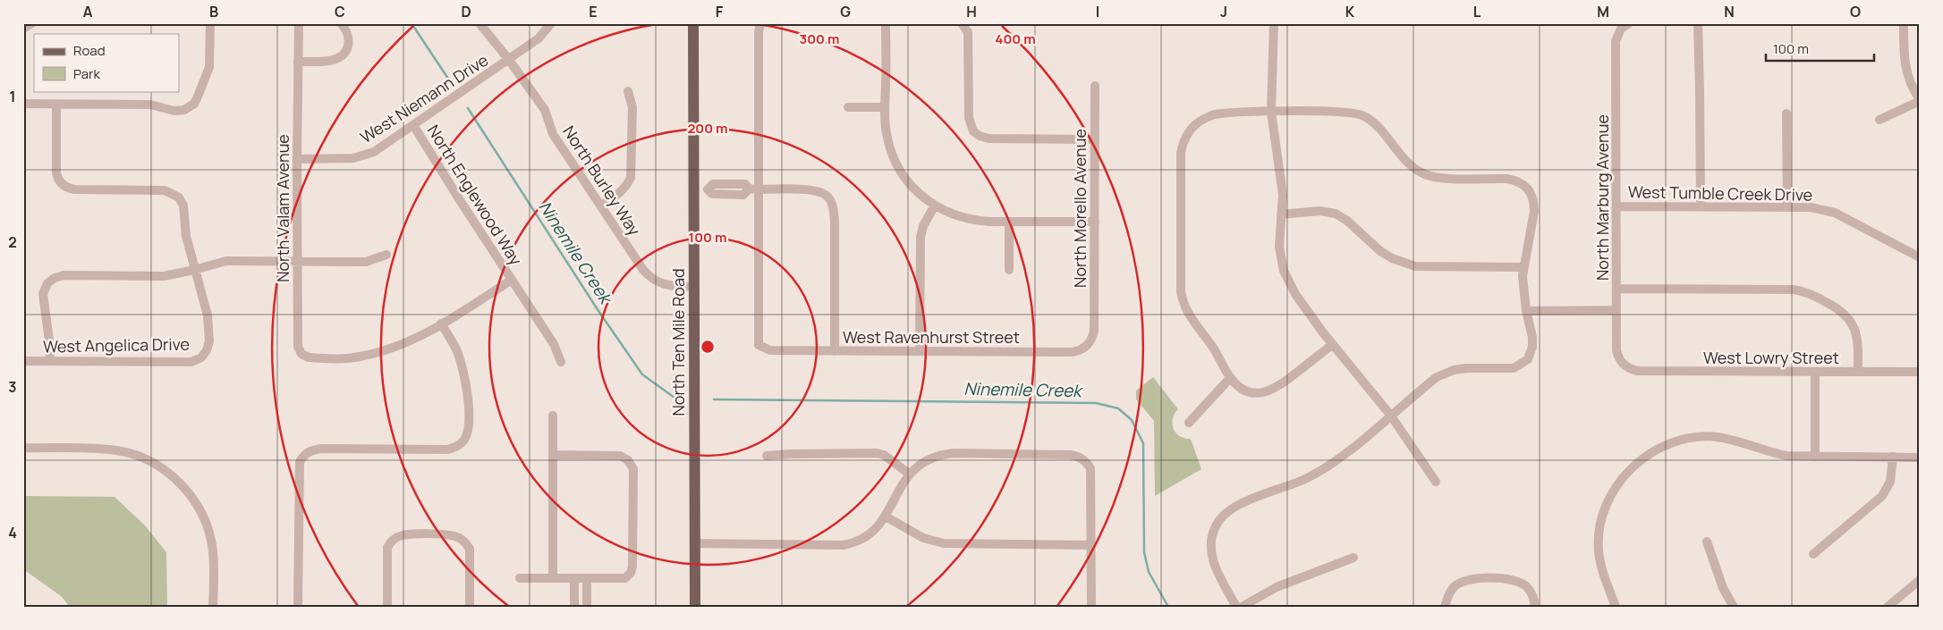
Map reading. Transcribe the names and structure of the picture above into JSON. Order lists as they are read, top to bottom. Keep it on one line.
{"streets":{"main road":["North Ten Mile Road"],"street":["West Niemann Drive","North Burley Way","West Tumble Creek Drive","North Englewood Way","North Marburg Avenue","North Valam Avenue","North Morello Avenue","West Ravenhurst Street","West Angelica Drive","West Lowry Street"]},"crossings":[["West Niemann Drive","North Burley Way"],["West Niemann Drive","North Englewood Way"],["West Niemann Drive","North Valam Avenue"],["North Burley Way","North Ten Mile Road"],["West Tumble Creek Drive","North Marburg Avenue"],["North Marburg Avenue","West Lowry Street"],["North Morello Avenue","West Ravenhurst Street"]],"water":["Ninemile Creek"],"legend":["Road","Park"],"scale_bar":"100 m","grid":{"columns":["A","B","C","D","E","F","G","H","I","J","K","L","M","N","O"],"rows":["1","2","3","4"]},"rings":["400 m","300 m","200 m","100 m"]}
